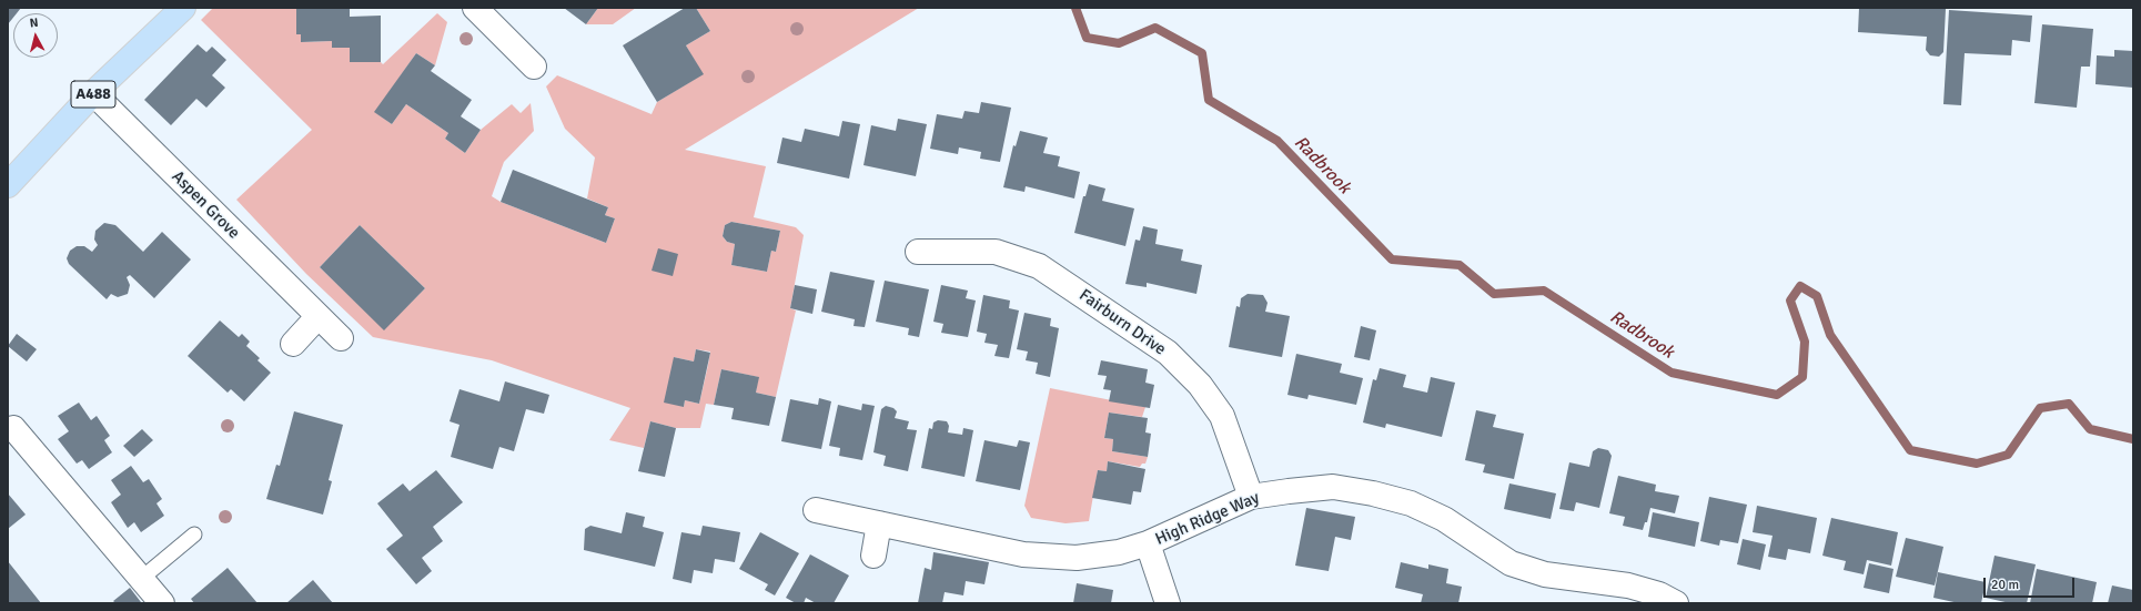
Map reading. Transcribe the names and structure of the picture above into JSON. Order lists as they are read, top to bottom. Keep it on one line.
{"streets":{"main road":["A488"],"street":["Aspen Grove","Fairburn Drive","High Ridge Way"]},"crossings":[["A488","Aspen Grove"],["Fairburn Drive","High Ridge Way"]],"water":["Radbrook"],"scale_bar":"20 m","north":"top"}
